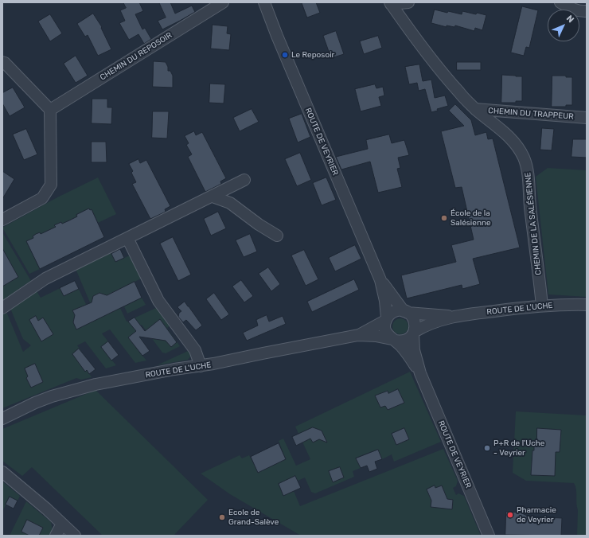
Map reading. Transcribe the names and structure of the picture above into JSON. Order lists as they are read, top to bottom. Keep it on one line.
{"streets":{"street":["CHEMIN DU REPOSOIR","CHEMIN DU TRAPPEUR","ROUTE DE VEYRIER","CHEMIN DE LA SALÉSIENNE","ROUTE DE L'UCHE"]},"crossings":[["CHEMIN DU TRAPPEUR","CHEMIN DE LA SALÉSIENNE"],["ROUTE DE VEYRIER","ROUTE DE L'UCHE"],["CHEMIN DE LA SALÉSIENNE","ROUTE DE L'UCHE"]],"places":["Le Reposoir","École de la Salésienne","P+R de l'Uche - Veyrier","Pharmacie de Veyrier","Ecole de Grand-Salève"],"north":"top right"}
